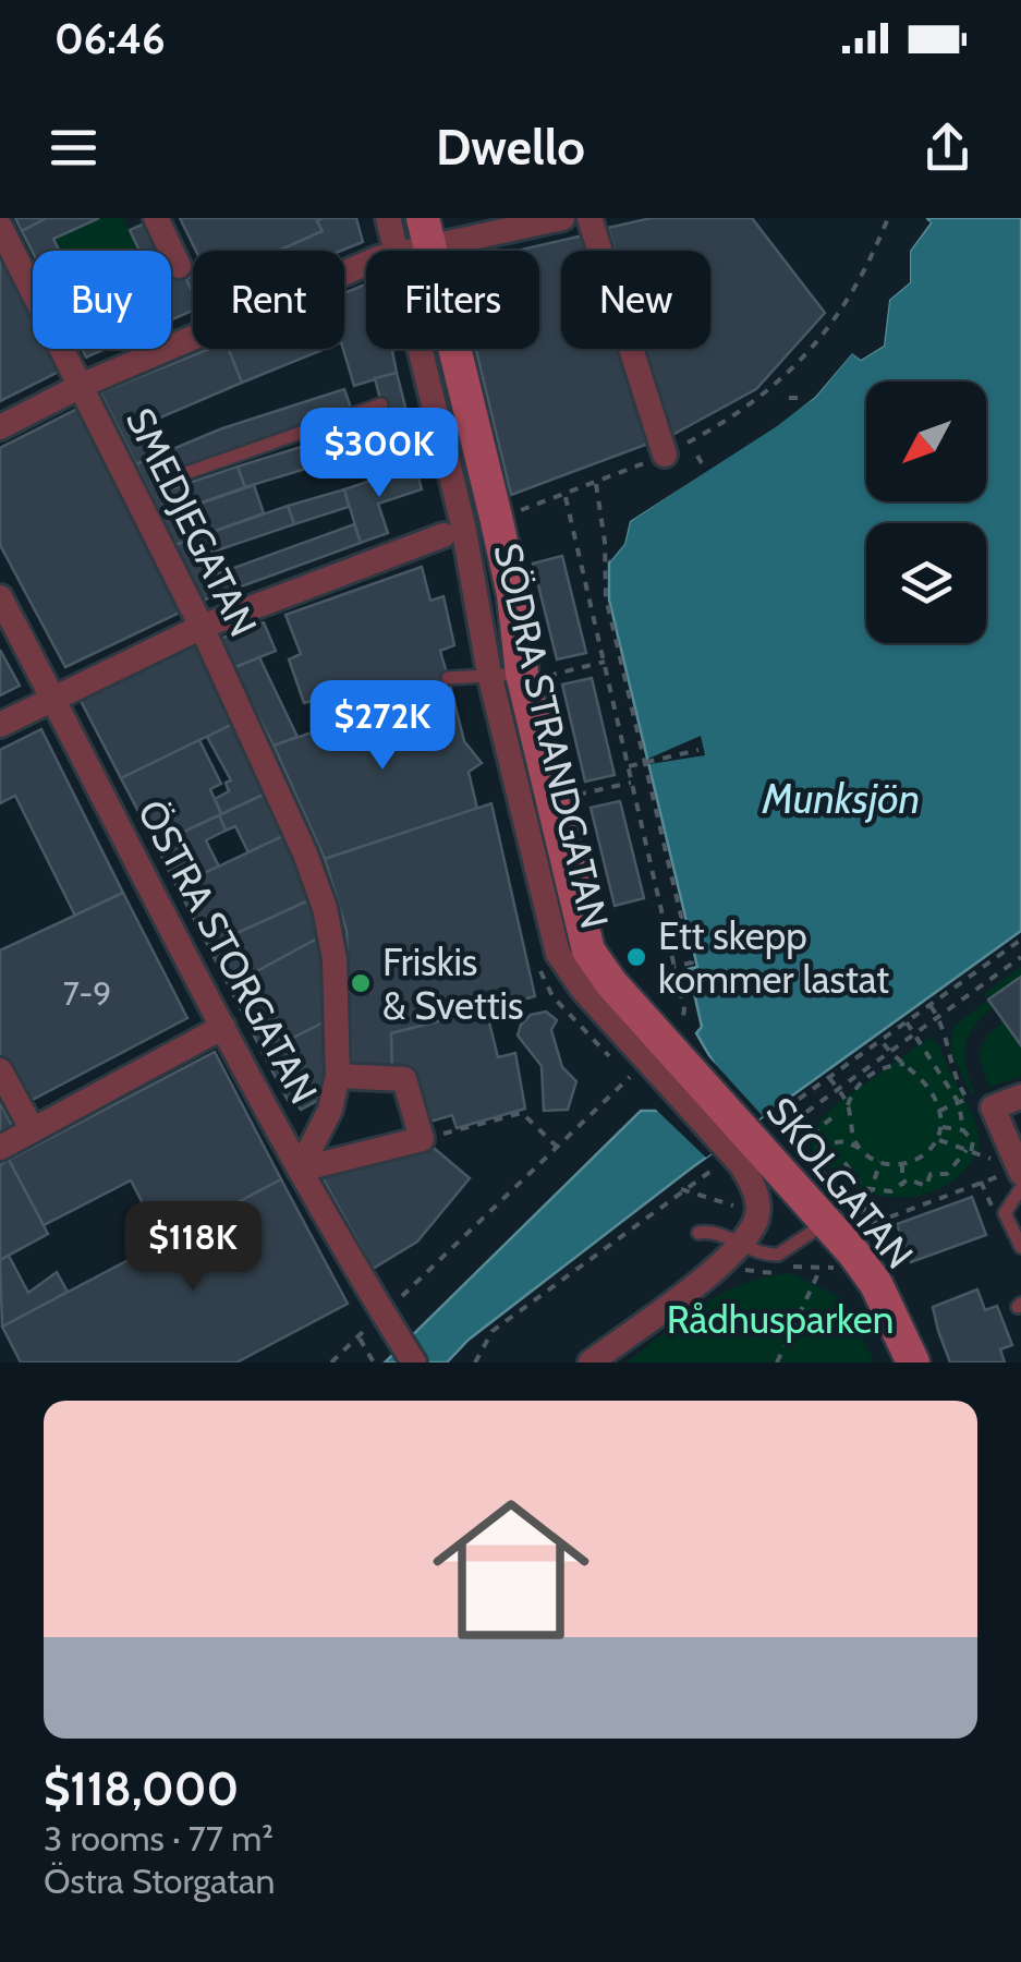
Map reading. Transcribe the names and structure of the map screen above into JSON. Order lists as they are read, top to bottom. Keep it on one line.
{"streets":{"street":["SMEDJEGATAN","SÖDRA STRANDGATAN","ÖSTRA STORGATAN","SKOLGATAN"]},"crossings":[["SMEDJEGATAN","ÖSTRA STORGATAN"],["SÖDRA STRANDGATAN","SKOLGATAN"]],"water":["Munksjön"],"parks":["Rådhusparken"],"places":["Ett skepp kommer lastat","Friskis & Svettis"],"house_numbers":["7-9"],"north":"bottom left","page":{"status":"06:46","header":"Dwello","chip":["Buy","Rent","Filters","New"],"price":["$300K","$272K","$118K"],"list":[{"name":"$118,000","note":"3 rooms · 77 m² · Östra Storgatan"}]}}
